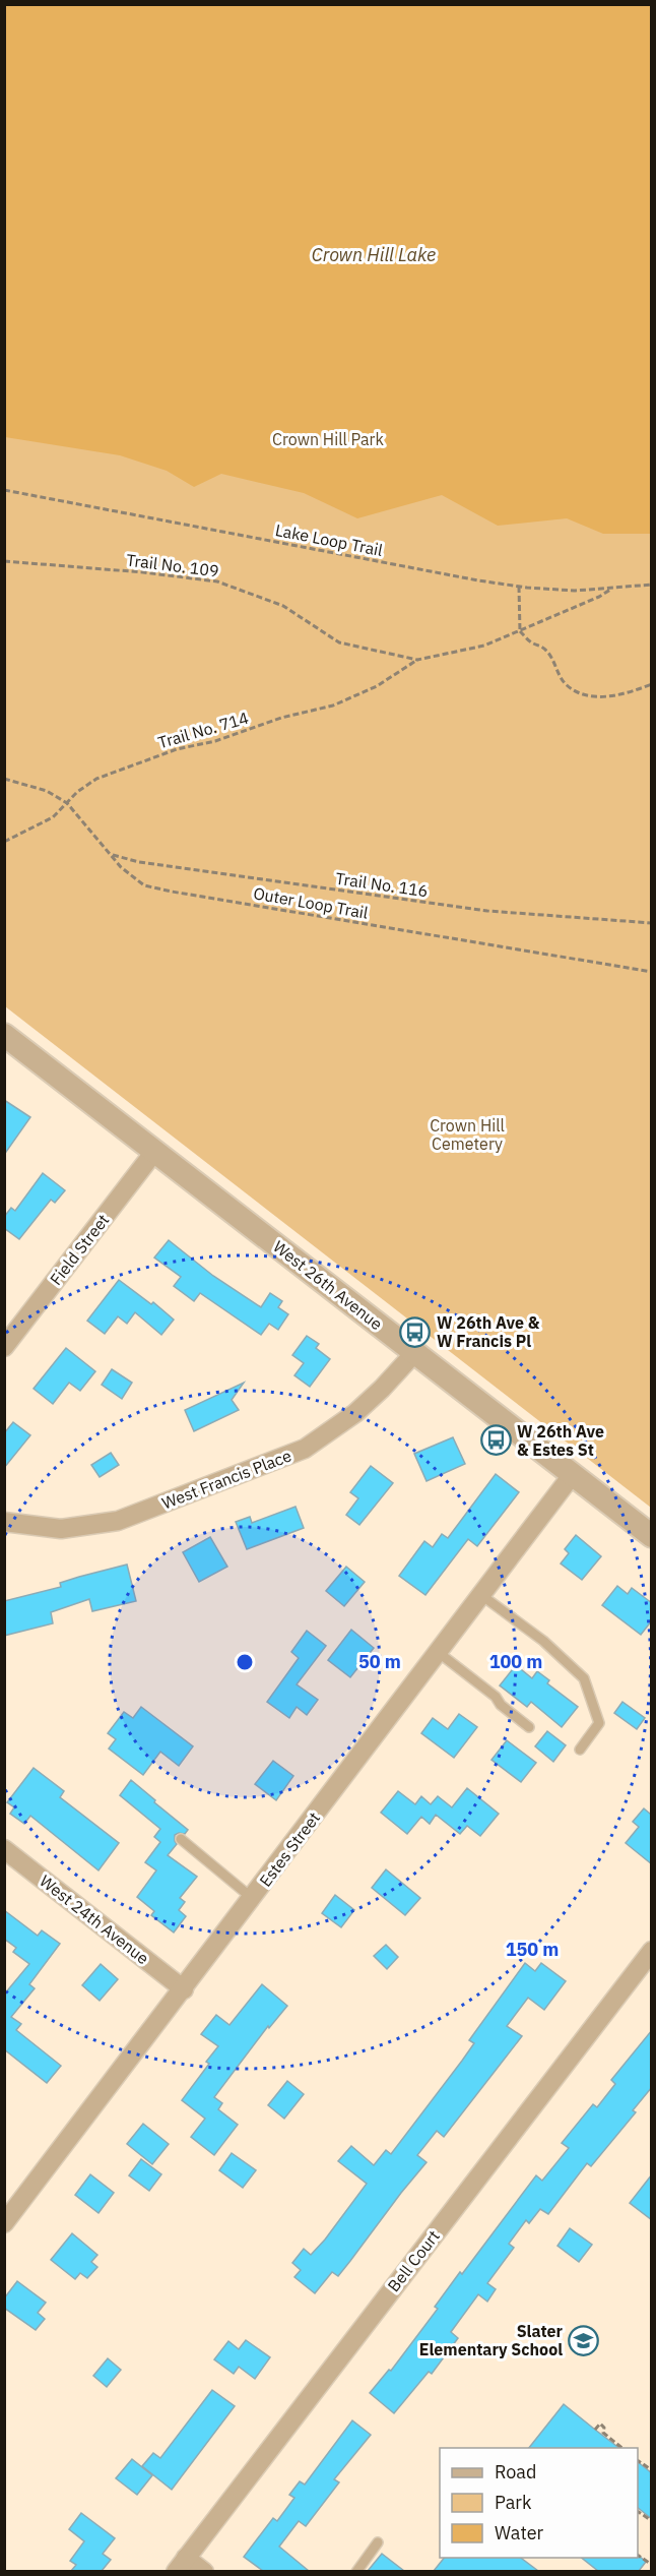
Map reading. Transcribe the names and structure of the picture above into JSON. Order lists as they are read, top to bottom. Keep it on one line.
{"streets":{"street":["Field Street","West 26th Avenue","West Francis Place","Estes Street","West 24th Avenue","Bell Court"],"path":["Lake Loop Trail","Trail No. 109","Trail No. 714","Trail No. 116","Outer Loop Trail"]},"crossings":[["Lake Loop Trail","Trail No. 109"],["Trail No. 109","Trail No. 714"],["Trail No. 714","Outer Loop Trail"],["Trail No. 116","Outer Loop Trail"],["Field Street","West 26th Avenue"],["West 26th Avenue","West Francis Place"],["West 26th Avenue","Estes Street"],["Estes Street","West 24th Avenue"]],"water":["Crown Hill Lake"],"parks":["Crown Hill Park","Crown Hill Cemetery"],"places":{"bus stop":["W 26th Ave & W Francis Pl","W 26th Ave & Estes St"],"school or university":["Slater Elementary School"]},"legend":["Road","Park","Water"],"rings":["50 m","100 m","150 m"]}
